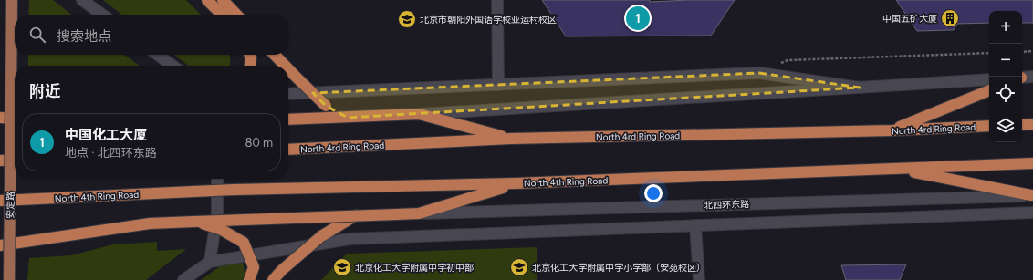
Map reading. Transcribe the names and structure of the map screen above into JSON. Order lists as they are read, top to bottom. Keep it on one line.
{"streets":{"highway":["North 4rd Ring Road","North 4th Ring Road"],"main road":["安定路"],"street":["北四环东路"]},"places":{"building":["中国五矿大厦"],"school or university":["北京市朝阳外国语学校亚运村校区","北京化工大学附属中学初中部","北京化工大学附属中学小学部（安苑校区）"]},"page":{"pins":"1","map_buttons":["+","−"],"search":"搜索地点","heading":"附近","list":[{"mark":"1","name":"中国化工大厦","note":"地点 · 北四环东路","value":"80 m"}]}}
